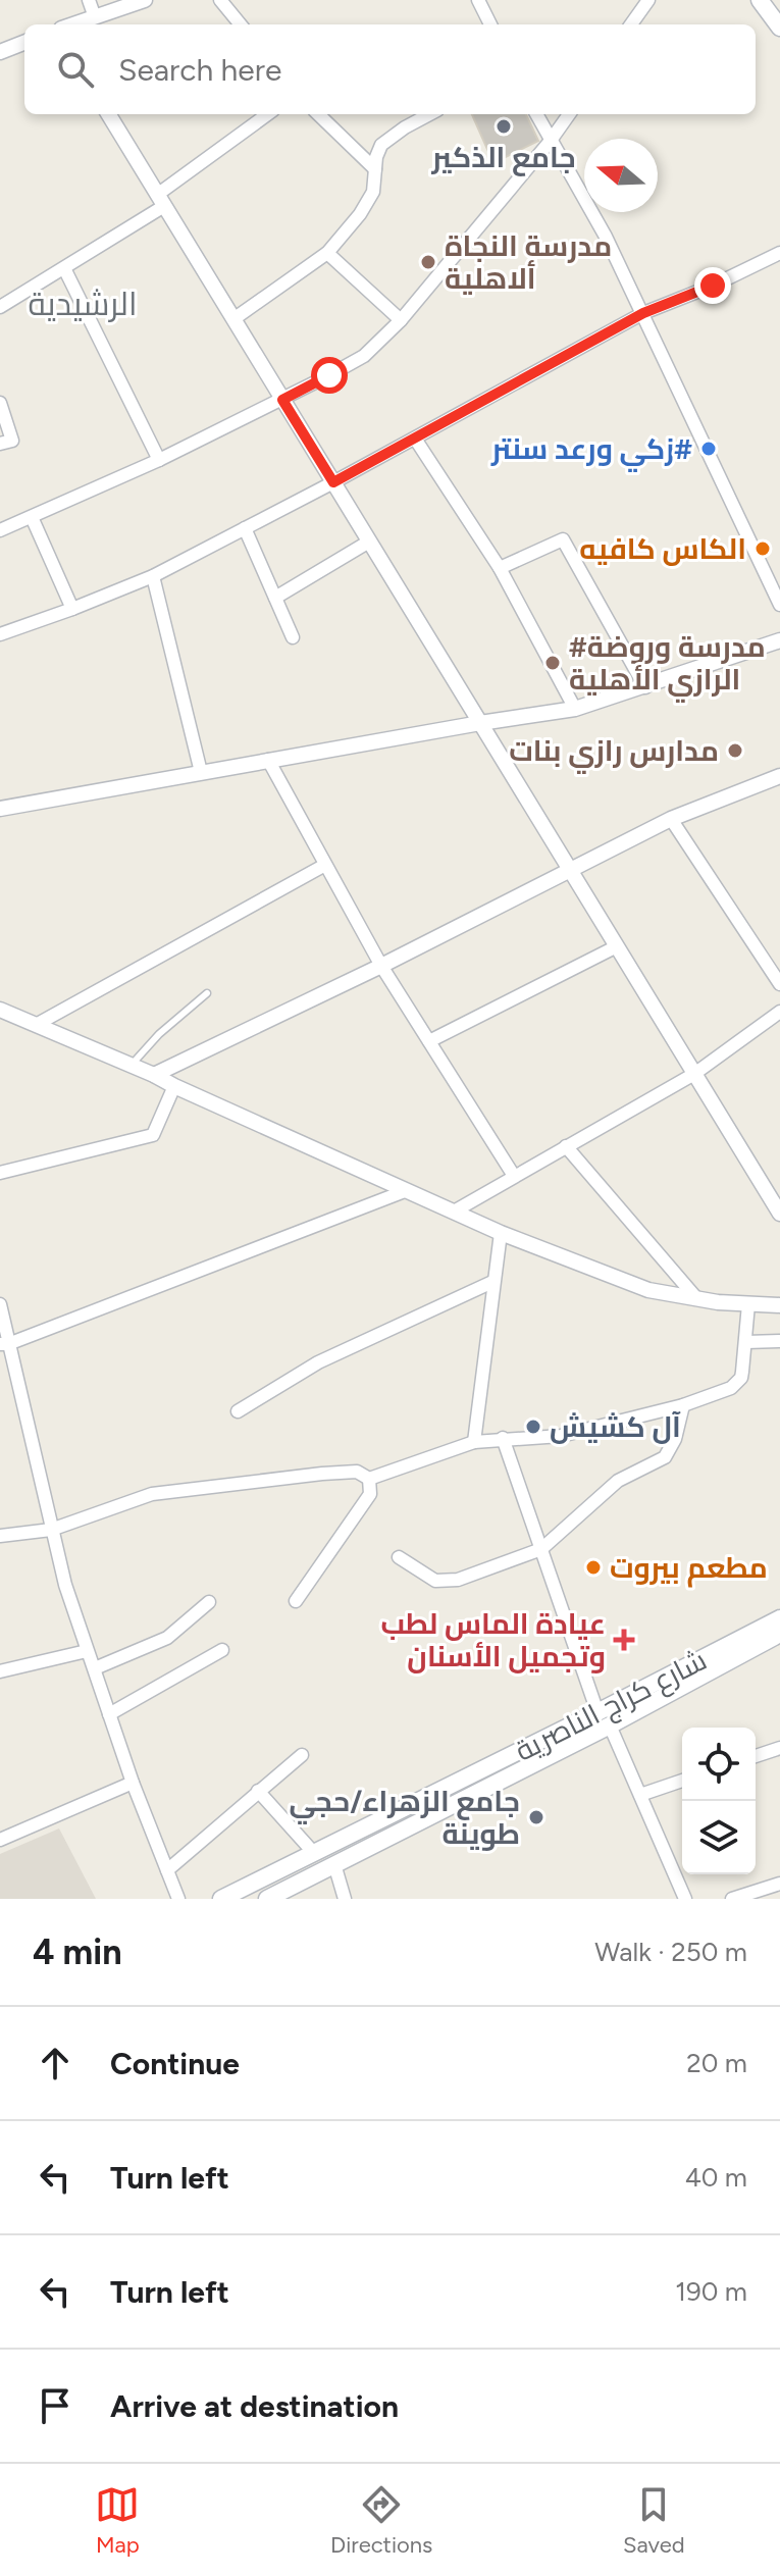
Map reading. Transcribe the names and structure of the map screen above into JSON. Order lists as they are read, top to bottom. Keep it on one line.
{"streets":{"main road":["شارع كراج الناصرية"]},"districts":["الرشيدية"],"places":{"other":["جامع الذكير","مدرسة النجاة ألاهلية","زكي ورعد سنتر#","الكاس كافيه","#مدرسة وروضة الرازي الأهلية","مدارس رازي بنات","آل كشيش","مطعم بيروت","جامع الزهراء/حجي طوينة"],"health":["عيادة الماس لطب وتجميل الأسنان"]},"north":"left","page":{"search":"Search here","heading":["4 min","Walk · 250 m"],"list":[["Continue","20 m"],["Turn left","40 m"],["Turn left","190 m"],"Arrive at destination"],"nav":["Map","Directions","Saved"]}}
